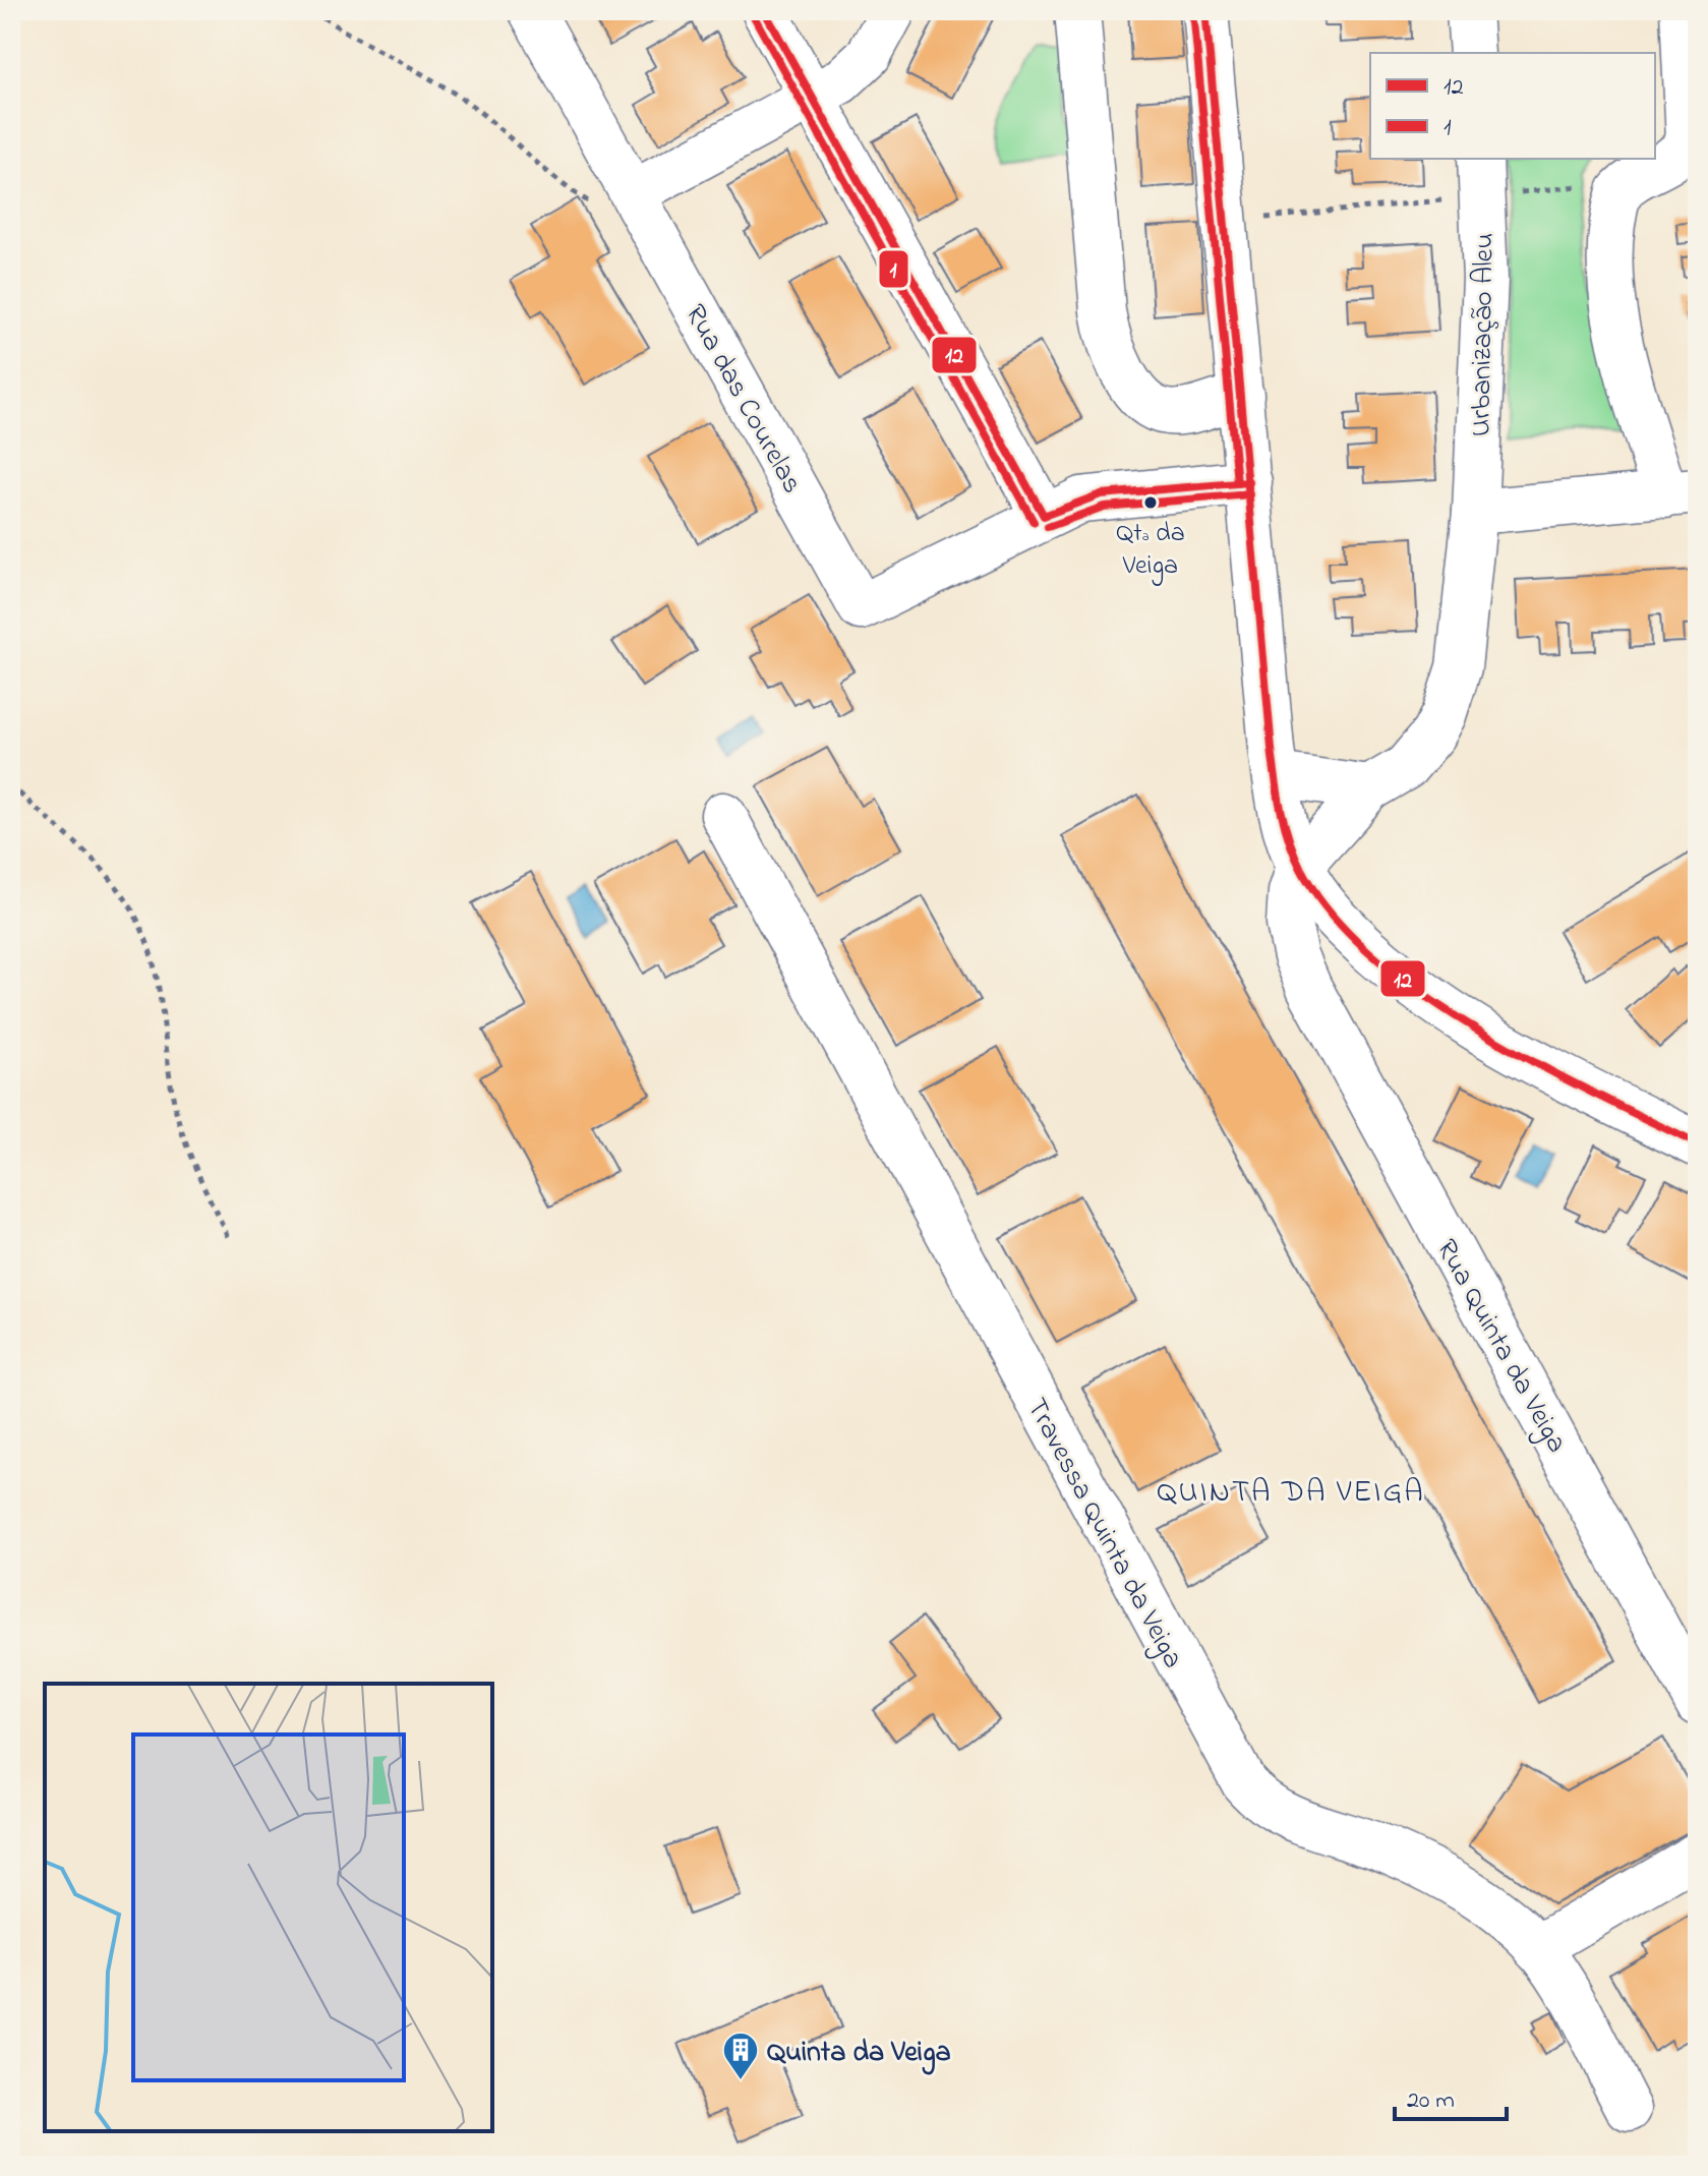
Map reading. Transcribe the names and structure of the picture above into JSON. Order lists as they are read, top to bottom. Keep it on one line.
{"streets":{"street":["Urbanização Aleu","Rua das Courelas","Rua Quinta da Veiga","Travessa Quinta da Veiga"]},"crossings":[["Urbanização Aleu","Rua Quinta da Veiga"]],"districts":["QUINTA DA VEIGA"],"places":{"other":["Qtª da Veiga"],"building":["Quinta da Veiga"]},"lines":["transit line 12","transit line 1"],"legend":["12","1"],"scale_bar":"20 m"}
